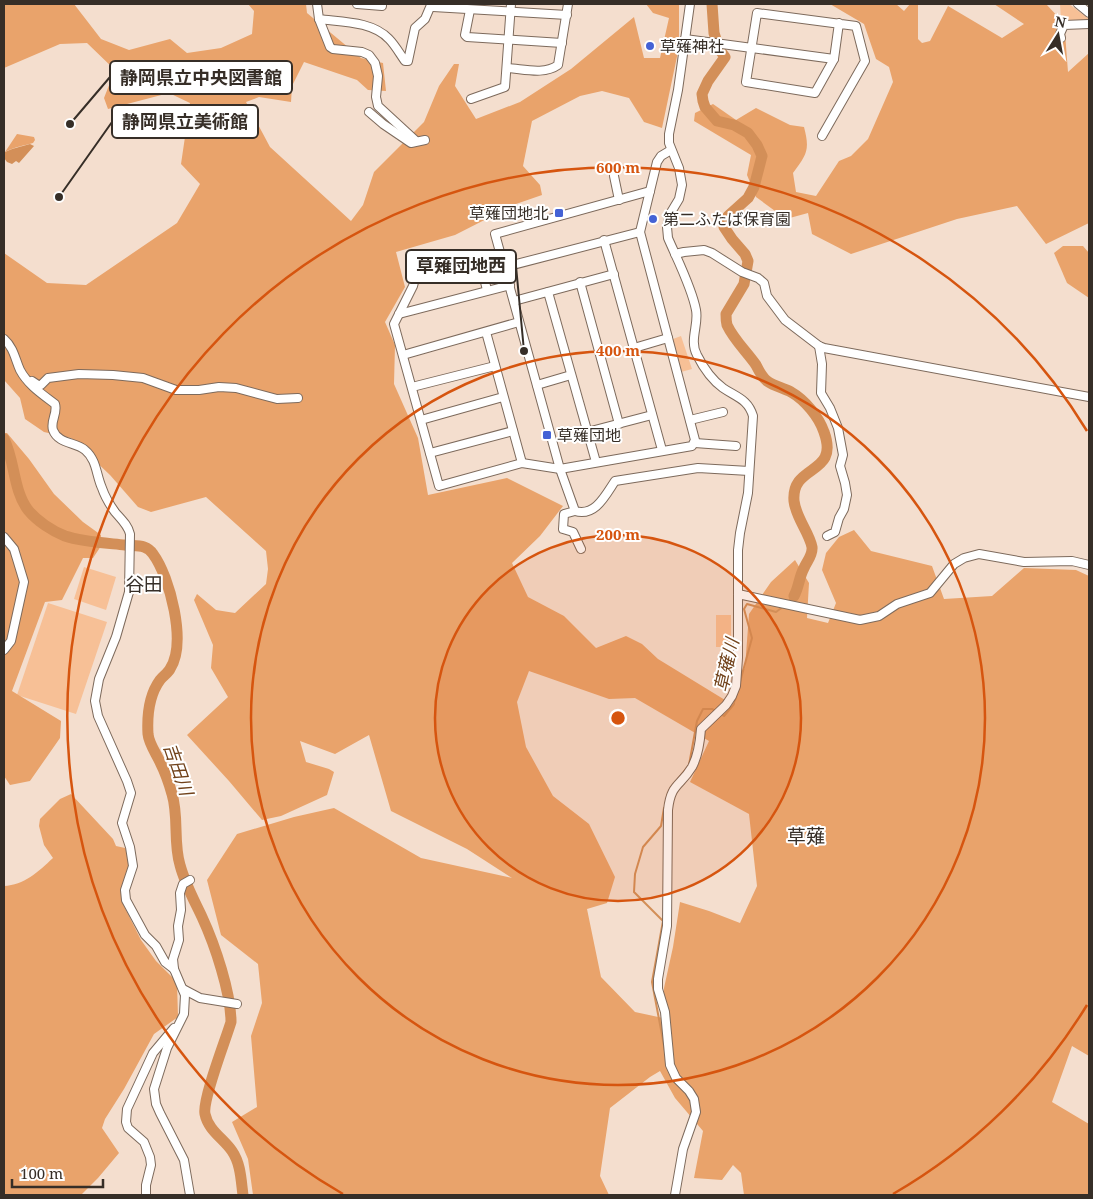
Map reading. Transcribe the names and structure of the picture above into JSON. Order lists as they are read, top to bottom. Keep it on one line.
{"districts":["谷田","草薙"],"water":["草薙川","吉田川"],"places":{"other":["草薙神社","静岡県立中央図書館","静岡県立美術館","第二ふたば保育園","草薙団地西"],"transit":["草薙団地北","草薙団地"]},"scale_bar":"100 m","north":"top","rings":["600 m","400 m","200 m"]}
